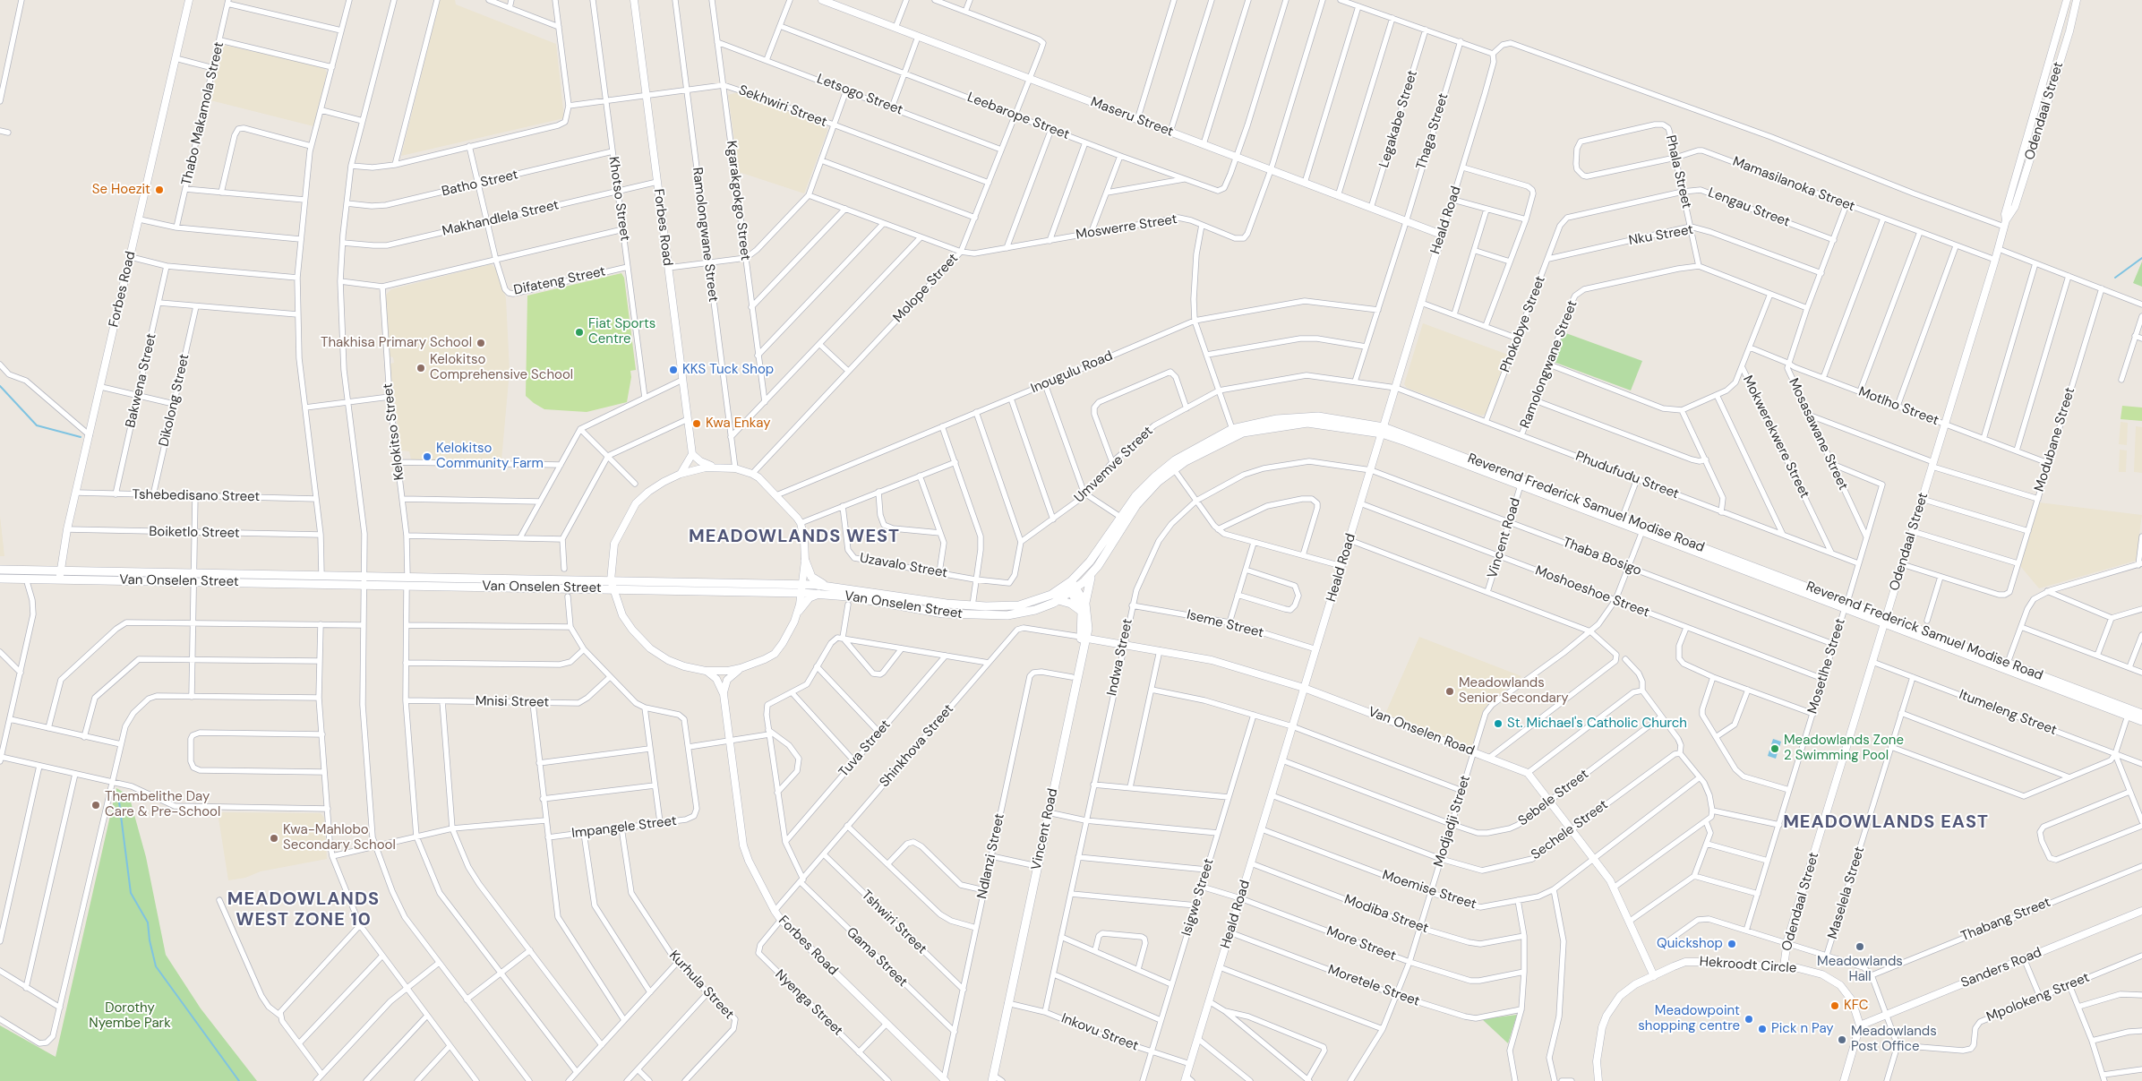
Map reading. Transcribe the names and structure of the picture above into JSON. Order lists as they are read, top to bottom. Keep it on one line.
{"streets":{"main road":["Reverend Frederick Samuel Modise Road","Vincent Road","Van Onselen Street"],"street":["Letsogo Street","Sekhwiri Street","Odendaal Street","Thabo Makamola Street","Leebarope Street","Maseru Street","Legakabe Street","Thaga Street","Phala Street","Batho Street","Mamasilanoka Street","Khotso Street","Kgarakgokgo Street","Lengau Street","Makhandlela Street","Heald Road","Forbes Road","Moswerre Street","Ramolongwane Street","Nku Street","Difateng Street","Molope Street","Phokobye Street","Inougulu Road","Bakwena Street","Dikolong Street","Motlho Street","Kelokitso Street","Mosasawane Street","Mokwerekwere Street","Modubane Street","Umvemve Street","Phudufudu Street","Tshebedisano Street","Boiketlo Street","Thaba Bosigo","Uzavalo Street","Moshoeshoe Street","Iseme Street","Indwa Street","Mosetlhe Street","Mnisi Street","Itumeleng Street","Van Onselen Road","Shinkhova Street","Tuva Street","Sebele Street","Modjadji Street","Impangele Street","Sechele Street","Ndlanzi Street","Moemise Street","Maselela Street","Isigwe Street","Modiba Street","Thabang Street","Tshwiri Street","More Street","Gama Street","Hekroodt Circle","Sanders Road","Kurhula Street","Moretele Street","Mpolokeng Street","Nyenga Street","Inkovu Street"]},"crossings":[["Letsogo Street","Kgarakgokgo Street"],["Letsogo Street","Molope Street"],["Sekhwiri Street","Khotso Street"],["Sekhwiri Street","Kgarakgokgo Street"],["Sekhwiri Street","Forbes Road"],["Sekhwiri Street","Ramolongwane Street"],["Sekhwiri Street","Molope Street"],["Odendaal Street","Mamasilanoka Street"],["Odendaal Street","Motlho Street"],["Odendaal Street","Reverend Frederick Samuel Modise Road"],["Odendaal Street","Itumeleng Street"],["Odendaal Street","Hekroodt Circle"],["Leebarope Street","Maseru Street"],["Leebarope Street","Molope Street"],["Maseru Street","Legakabe Street"],["Maseru Street","Thaga Street"],["Maseru Street","Heald Road"],["Maseru Street","Moswerre Street"],["Maseru Street","Molope Street"],["Thaga Street","Inougulu Road"],["Thaga Street","Umvemve Street"],["Phala Street","Mamasilanoka Street"],["Phala Street","Lengau Street"],["Phala Street","Ramolongwane Street"],["Phala Street","Nku Street"],["Batho Street","Khotso Street"],["Batho Street","Difateng Street"],["Mamasilanoka Street","Mosasawane Street"],["Khotso Street","Makhandlela Street"],["Khotso Street","Difateng Street"],["Lengau Street","Phokobye Street"],["Lengau Street","Mosasawane Street"],["Makhandlela Street","Forbes Road"],["Makhandlela Street","Difateng Street"],["Heald Road","Umvemve Street"],["Heald Road","Phudufudu Street"],["Heald Road","Reverend Frederick Samuel Modise Road"],["Heald Road","Thaba Bosigo"],["Heald Road","Moshoeshoe Street"],["Heald Road","Iseme Street"],["Heald Road","Indwa Street"],["Heald Road","Van Onselen Road"],["Heald Road","Sebele Street"],["Heald Road","Sechele Street"],["Heald Road","Moemise Street"],["Heald Road","Modiba Street"],["Heald Road","More Street"],["Heald Road","Moretele Street"],["Heald Road","Inkovu Street"],["Forbes Road","Tshebedisano Street"],["Forbes Road","Boiketlo Street"],["Forbes Road","Van Onselen Street"],["Forbes Road","Shinkhova Street"],["Forbes Road","Ndlanzi Street"],["Forbes Road","Nyenga Street"],["Moswerre Street","Molope Street"],["Ramolongwane Street","Mosasawane Street"],["Ramolongwane Street","Mokwerekwere Street"],["Ramolongwane Street","Phudufudu Street"],["Nku Street","Phokobye Street"],["Nku Street","Mosasawane Street"],["Phokobye Street","Phudufudu Street"],["Bakwena Street","Tshebedisano Street"],["Dikolong Street","Tshebedisano Street"],["Motlho Street","Mosasawane Street"],["Motlho Street","Mokwerekwere Street"],["Motlho Street","Modubane Street"],["Kelokitso Street","Van Onselen Street"],["Mokwerekwere Street","Phudufudu Street"],["Umvemve Street","Phudufudu Street"],["Umvemve Street","Uzavalo Street"],["Reverend Frederick Samuel Modise Road","Vincent Road"],["Reverend Frederick Samuel Modise Road","Van Onselen Street"],["Reverend Frederick Samuel Modise Road","Mosetlhe Street"],["Reverend Frederick Samuel Modise Road","Modjadji Street"],["Vincent Road","Thaba Bosigo"],["Vincent Road","Van Onselen Street"],["Vincent Road","Moshoeshoe Street"],["Vincent Road","Van Onselen Road"],["Vincent Road","Shinkhova Street"],["Vincent Road","Ndlanzi Street"],["Vincent Road","Inkovu Street"],["Thaba Bosigo","Indwa Street"],["Thaba Bosigo","Mosetlhe Street"],["Thaba Bosigo","Modjadji Street"],["Moshoeshoe Street","Mosetlhe Street"],["Moshoeshoe Street","Modjadji Street"],["Iseme Street","Indwa Street"],["Indwa Street","Van Onselen Road"],["Indwa Street","Inkovu Street"],["Itumeleng Street","Maselela Street"],["Van Onselen Road","Shinkhova Street"],["Van Onselen Road","Sebele Street"],["Van Onselen Road","Modjadji Street"],["Van Onselen Road","Sechele Street"],["Van Onselen Road","Moemise Street"],["Van Onselen Road","Hekroodt Circle"],["Shinkhova Street","Tshwiri Street"],["Shinkhova Street","Gama Street"],["Tuva Street","Gama Street"],["Sebele Street","Modjadji Street"],["Modjadji Street","Sechele Street"],["Modjadji Street","Moemise Street"],["Modjadji Street","Modiba Street"],["Modjadji Street","More Street"],["Modjadji Street","Moretele Street"],["Impangele Street","Kurhula Street"],["Ndlanzi Street","Tshwiri Street"],["Ndlanzi Street","Gama Street"],["Isigwe Street","More Street"],["Isigwe Street","Inkovu Street"],["Hekroodt Circle","Sanders Road"]],"districts":["MEADOWLANDS WEST","MEADOWLANDS EAST","MEADOWLANDS WEST ZONE 10"],"parks":["Dorothy Nyembe Park"],"places":["Se Hoezit","Fiat Sports Centre","Thakhisa Primary School","Kelokitso Comprehensive School","KKS Tuck Shop","Kwa Enkay","Kelokitso Community Farm","Meadowlands Senior Secondary","St. Michael's Catholic Church","Meadowlands Zone 2 Swimming Pool","Thembelithe Day Care & Pre-School","Kwa-Mahlobo Secondary School","Quickshop","Meadowlands Hall","KFC","Meadowpoint shopping centre","Pick n Pay","Meadowlands Post Office"]}
